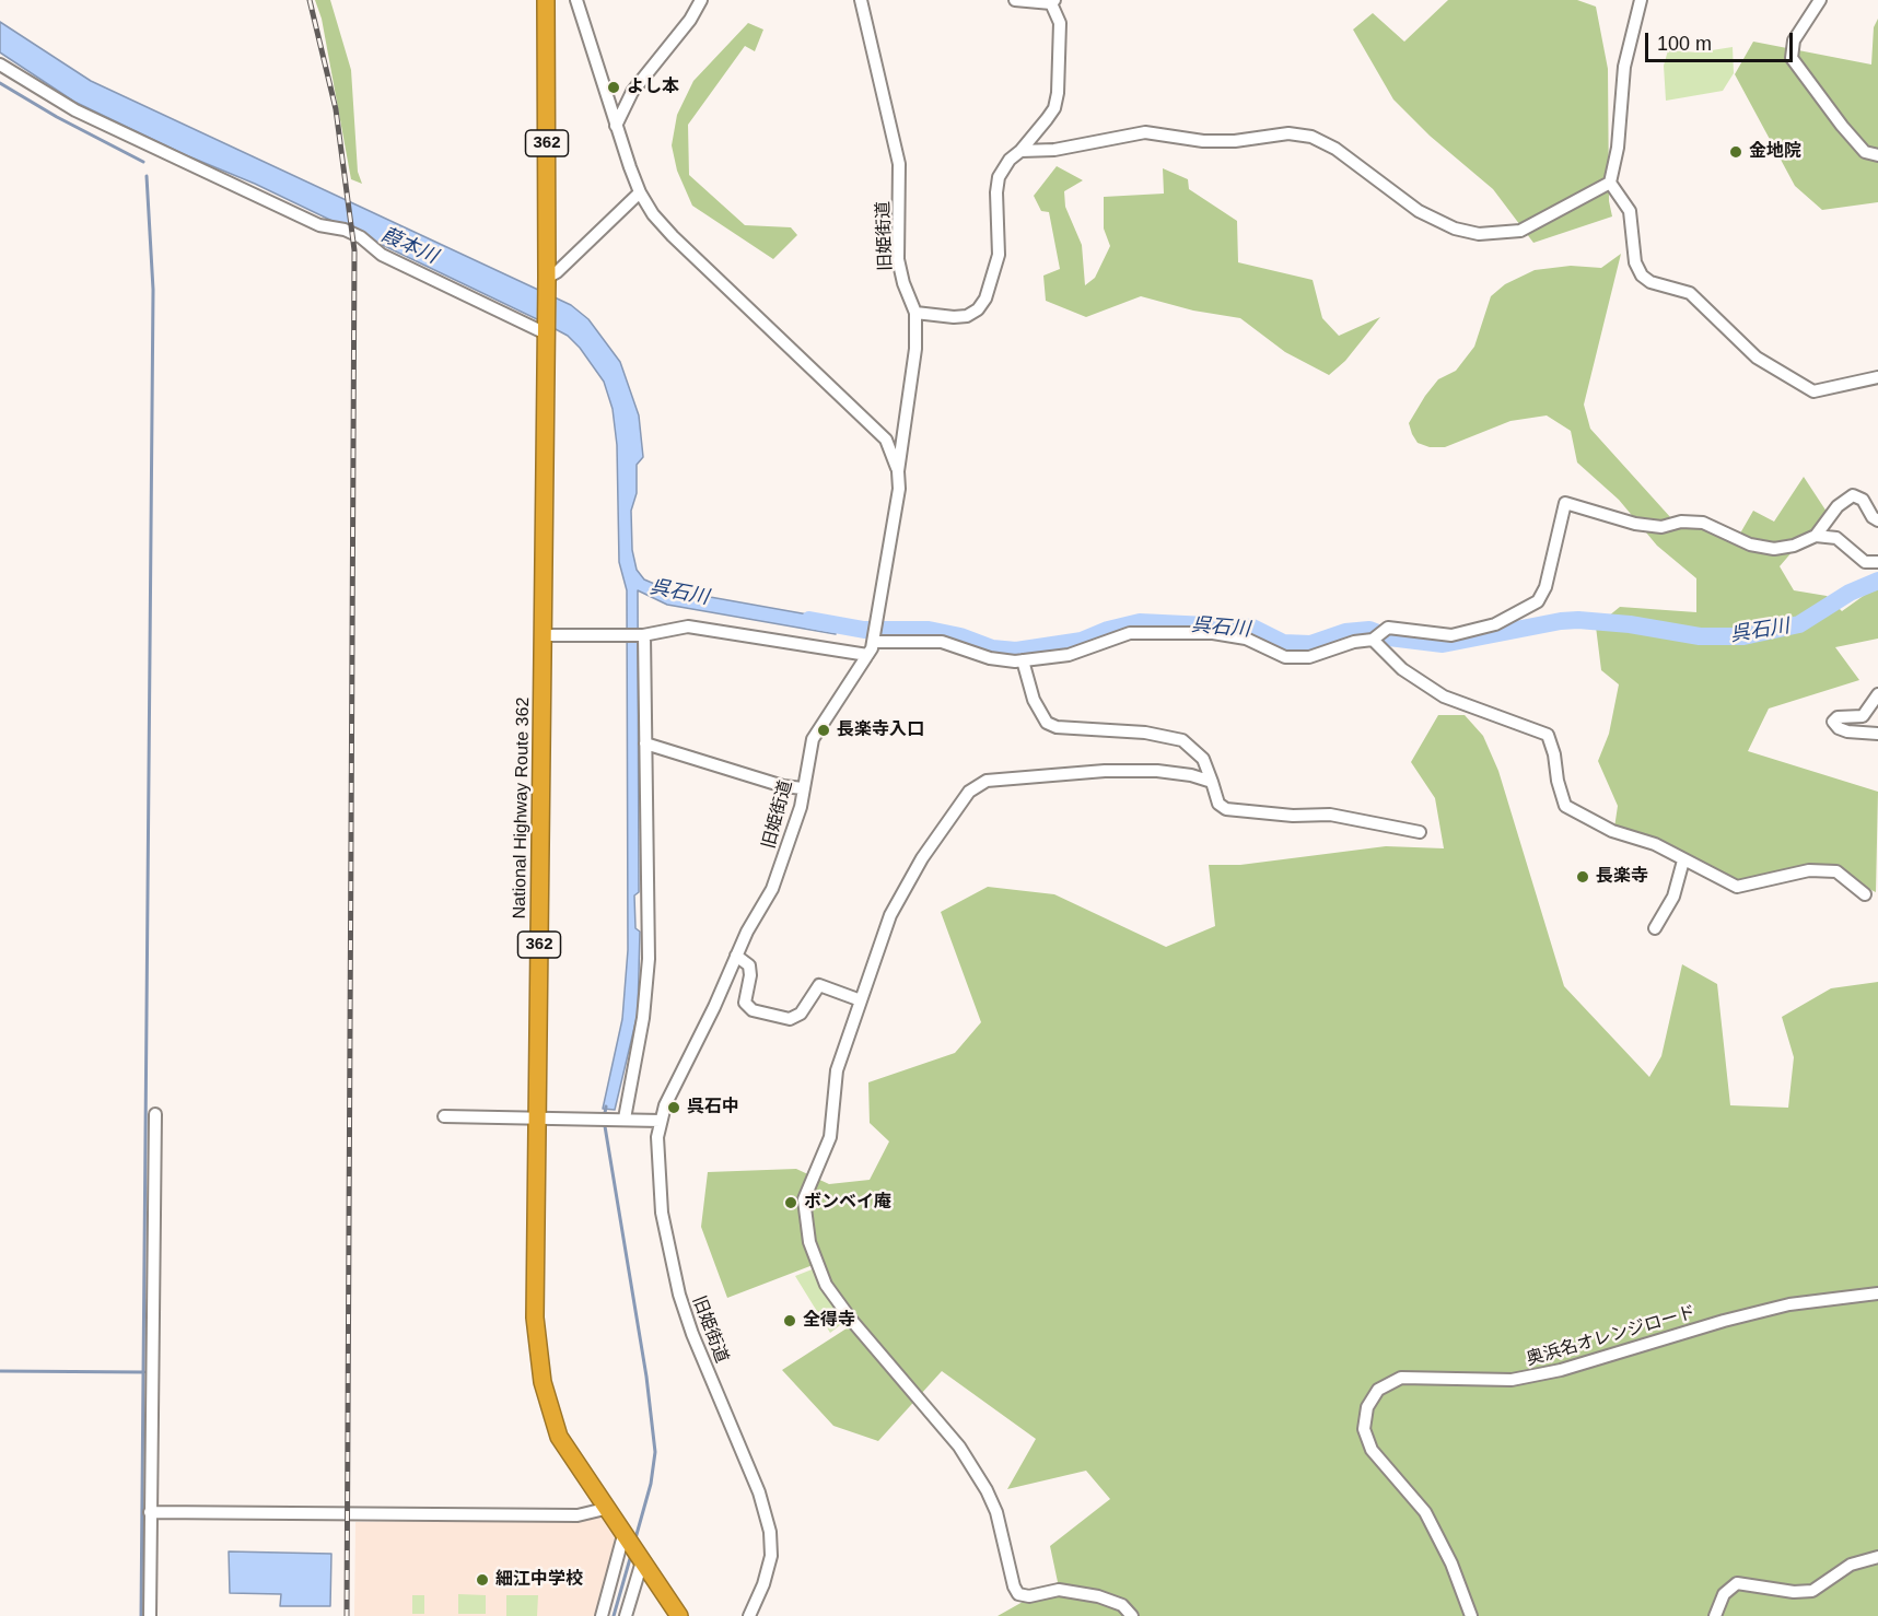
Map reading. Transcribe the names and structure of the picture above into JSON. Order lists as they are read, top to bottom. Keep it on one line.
{"streets":{"highway":["362","National Highway Route 362"],"street":["旧姫街道","奥浜名オレンジロード"]},"water":["葭本川","呉石川"],"places":["よし本","金地院","長楽寺入口","長楽寺","呉石中","ボンベイ庵","全得寺","細江中学校"],"scale_bar":"100 m"}
